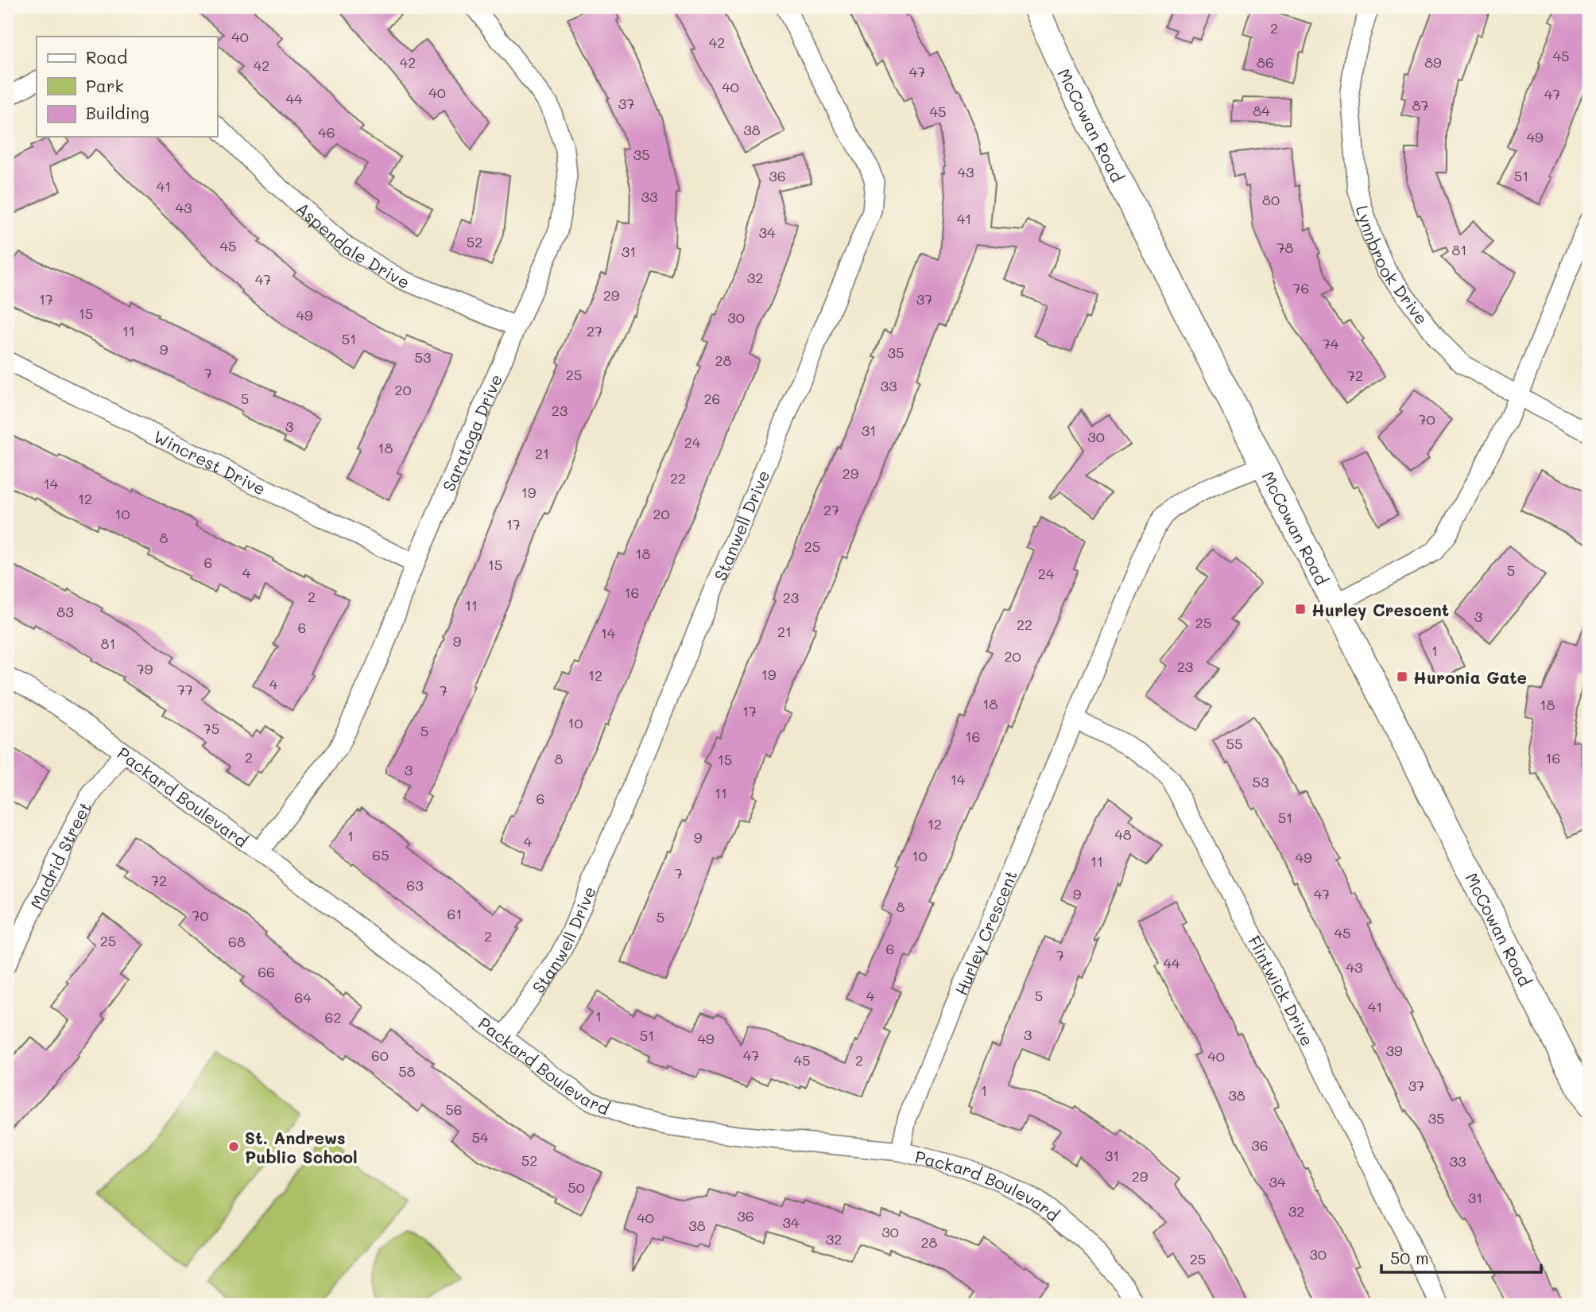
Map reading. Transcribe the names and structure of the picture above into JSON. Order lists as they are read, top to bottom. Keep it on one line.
{"streets":{"main road":["McCowan Road"],"street":["Aspendale Drive","Lynnbrook Drive","Saratoga Drive","Wincrest Drive","Stanwell Drive","Packard Boulevard","Madrid Street","Hurley Crescent","Flintwick Drive"]},"crossings":[["McCowan Road","Hurley Crescent"],["Aspendale Drive","Saratoga Drive"],["Saratoga Drive","Wincrest Drive"],["Saratoga Drive","Packard Boulevard"],["Stanwell Drive","Packard Boulevard"],["Packard Boulevard","Madrid Street"],["Packard Boulevard","Hurley Crescent"],["Hurley Crescent","Flintwick Drive"]],"places":{"transit":["Hurley Crescent","Huronia Gate"],"other":["St. Andrews Public School"]},"house_numbers":["2","40","42","45","42","86","89","42","47","40","40","47","44","37","87","84","45","38","46","49","35","43","36","51","41","33","80","43","41","34","52","45","78","81","31","32","47","76","29","17","37","15","49","30","11","27","51","74","9","35","53","28","7","25","72","33","20","5","26","23","70","3","31","30","24","18","21","29","22","14","19","12","27","10","20","17","8","25","18","6","15","5","4","24","16","2","23","11","83","3","25","22","6","21","14","9","81","1","20","23","79","19","12","4","77","7","18","18","17","10","75","5","16","55","2","16","8","15","3","14","53","11","6","51","12","48","1","9","4","65","10","49","11","7","72","63","9","47","8","61","70","5","45","2","25","68","6","7","44","43","66","4","5","64","41","1","62","3","51","49","39","60","47","40","45","2","58","37","1","38","56","35","54","36","31","52","33","29","34","50","31","32","36","40","34","38","30","32","28","30","25"],"legend":["Road","Park","Building"],"scale_bar":"50 m"}
